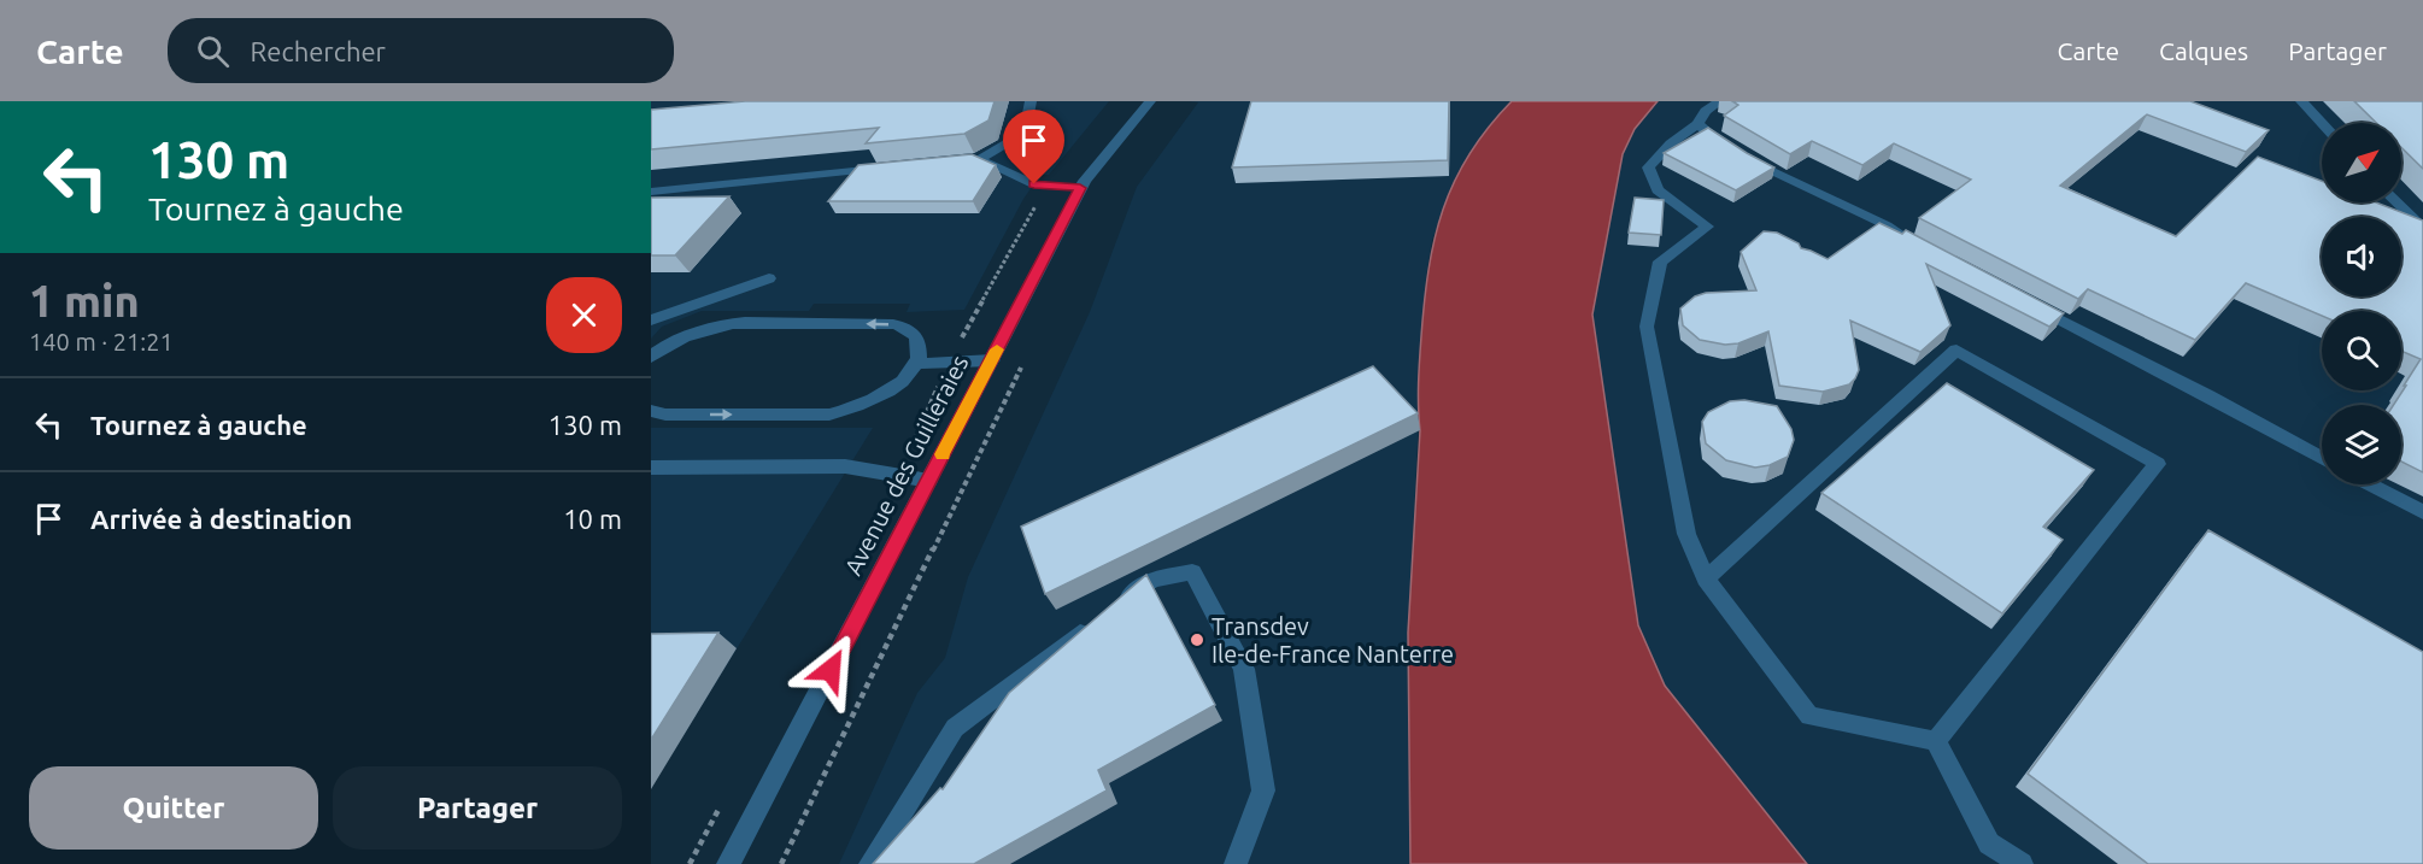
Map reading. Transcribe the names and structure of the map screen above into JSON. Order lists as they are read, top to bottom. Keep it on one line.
{"streets":{"street":["Avenue des Guilleraies"]},"places":["Transdev Ile-de-France Nanterre"],"north":"top right","page":{"header":"Carte","search":"Rechercher","nav":["Carte","Calques","Partager"],"turn":["130 m","Tournez à gauche"],"heading":["1 min","140 m · 21:21"],"list":[{"name":"Tournez à gauche","value":"130 m"},{"name":"Arrivée à destination","value":"10 m"}],"buttons":["Quitter","Partager"]}}
